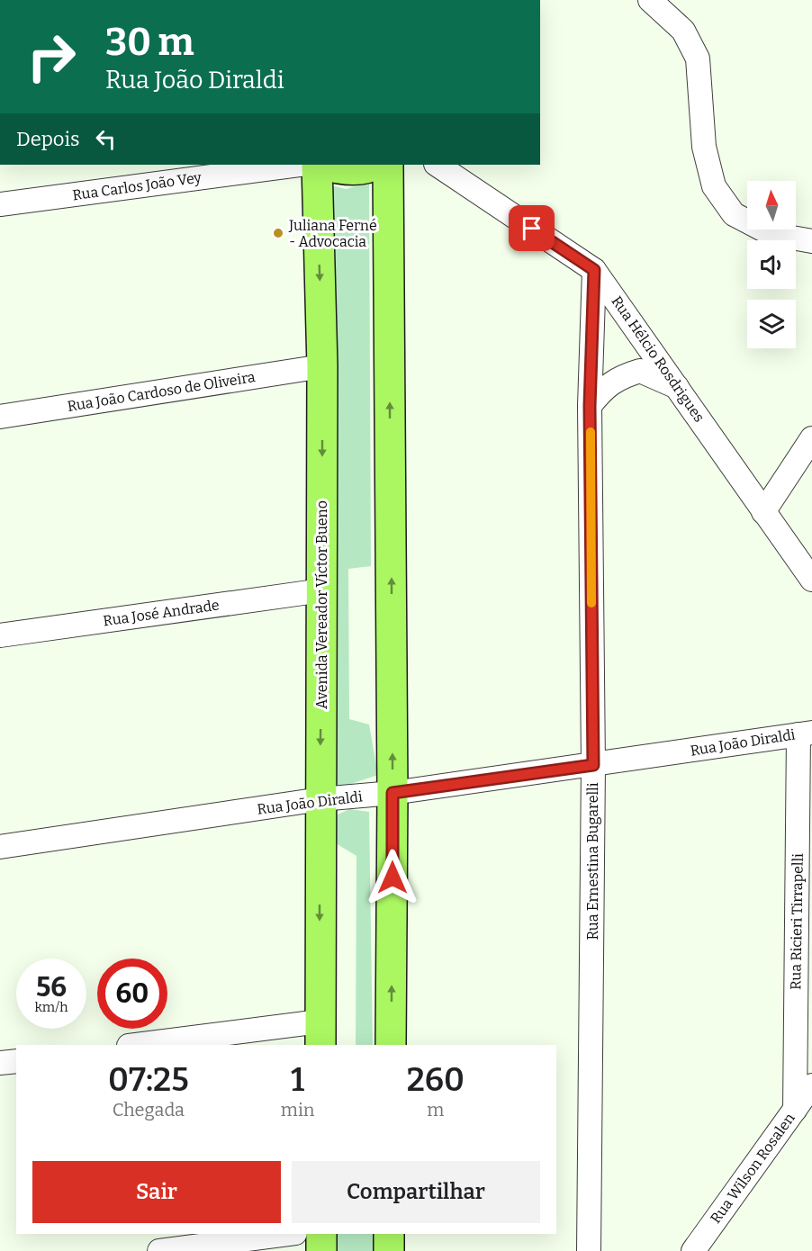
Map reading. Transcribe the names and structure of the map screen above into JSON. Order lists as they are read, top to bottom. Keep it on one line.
{"streets":{"main road":["Avenida Vereador Víctor Bueno"],"street":["Rua Carlos João Vey","Rua Hélcio Rosdrigues","Rua João Cardoso de Oliveira","Rua José Andrade","Rua João Diraldi","Rua Ernestina Bugarelli","Rua Ricieri Tirrapelli","Rua Wilson Rosalen"]},"crossings":[["Rua Hélcio Rosdrigues","Rua Ernestina Bugarelli"],["Rua João Cardoso de Oliveira","Avenida Vereador Víctor Bueno"],["Avenida Vereador Víctor Bueno","Rua José Andrade"],["Avenida Vereador Víctor Bueno","Rua João Diraldi"],["Rua João Diraldi","Rua Ernestina Bugarelli"],["Rua João Diraldi","Rua Ricieri Tirrapelli"],["Rua Ricieri Tirrapelli","Rua Wilson Rosalen"]],"places":["Juliana Ferné - Advocacia"],"north":"top","page":{"turn":["30 m","Rua João Diraldi"],"then":"Depois","speed":"56 km/h","limit":"60","eta":["07:25","Chegada","1","min","260","m"],"buttons":["Sair","Compartilhar"]}}
